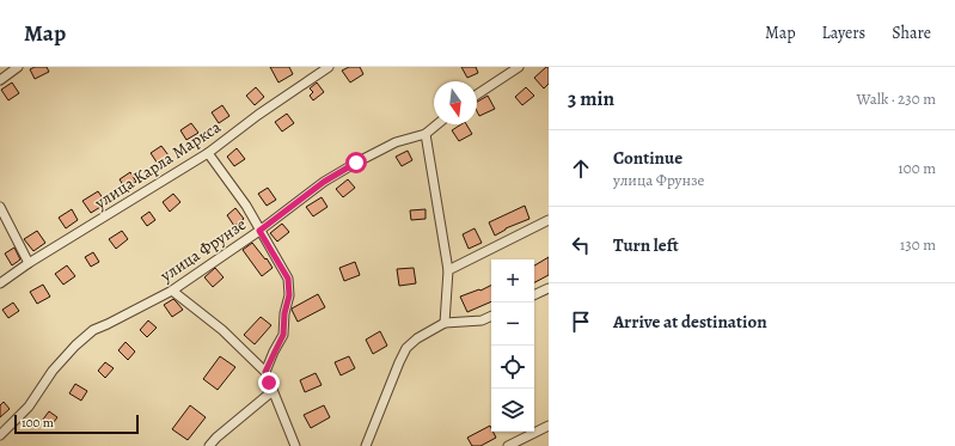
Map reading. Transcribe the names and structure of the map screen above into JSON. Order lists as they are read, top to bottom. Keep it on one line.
{"streets":{"street":["улица Карла Маркса","улица Фрунзе"]},"scale_bar":"100 m","north":"bottom","page":{"header":"Map","nav":["Map","Layers","Share"],"heading":["3 min","Walk · 230 m"],"list":[["Continue","улица Фрунзе","100 m"],["Turn left","130 m"],"Arrive at destination"],"map_buttons":["+","−"],"scale":"100 m"}}
